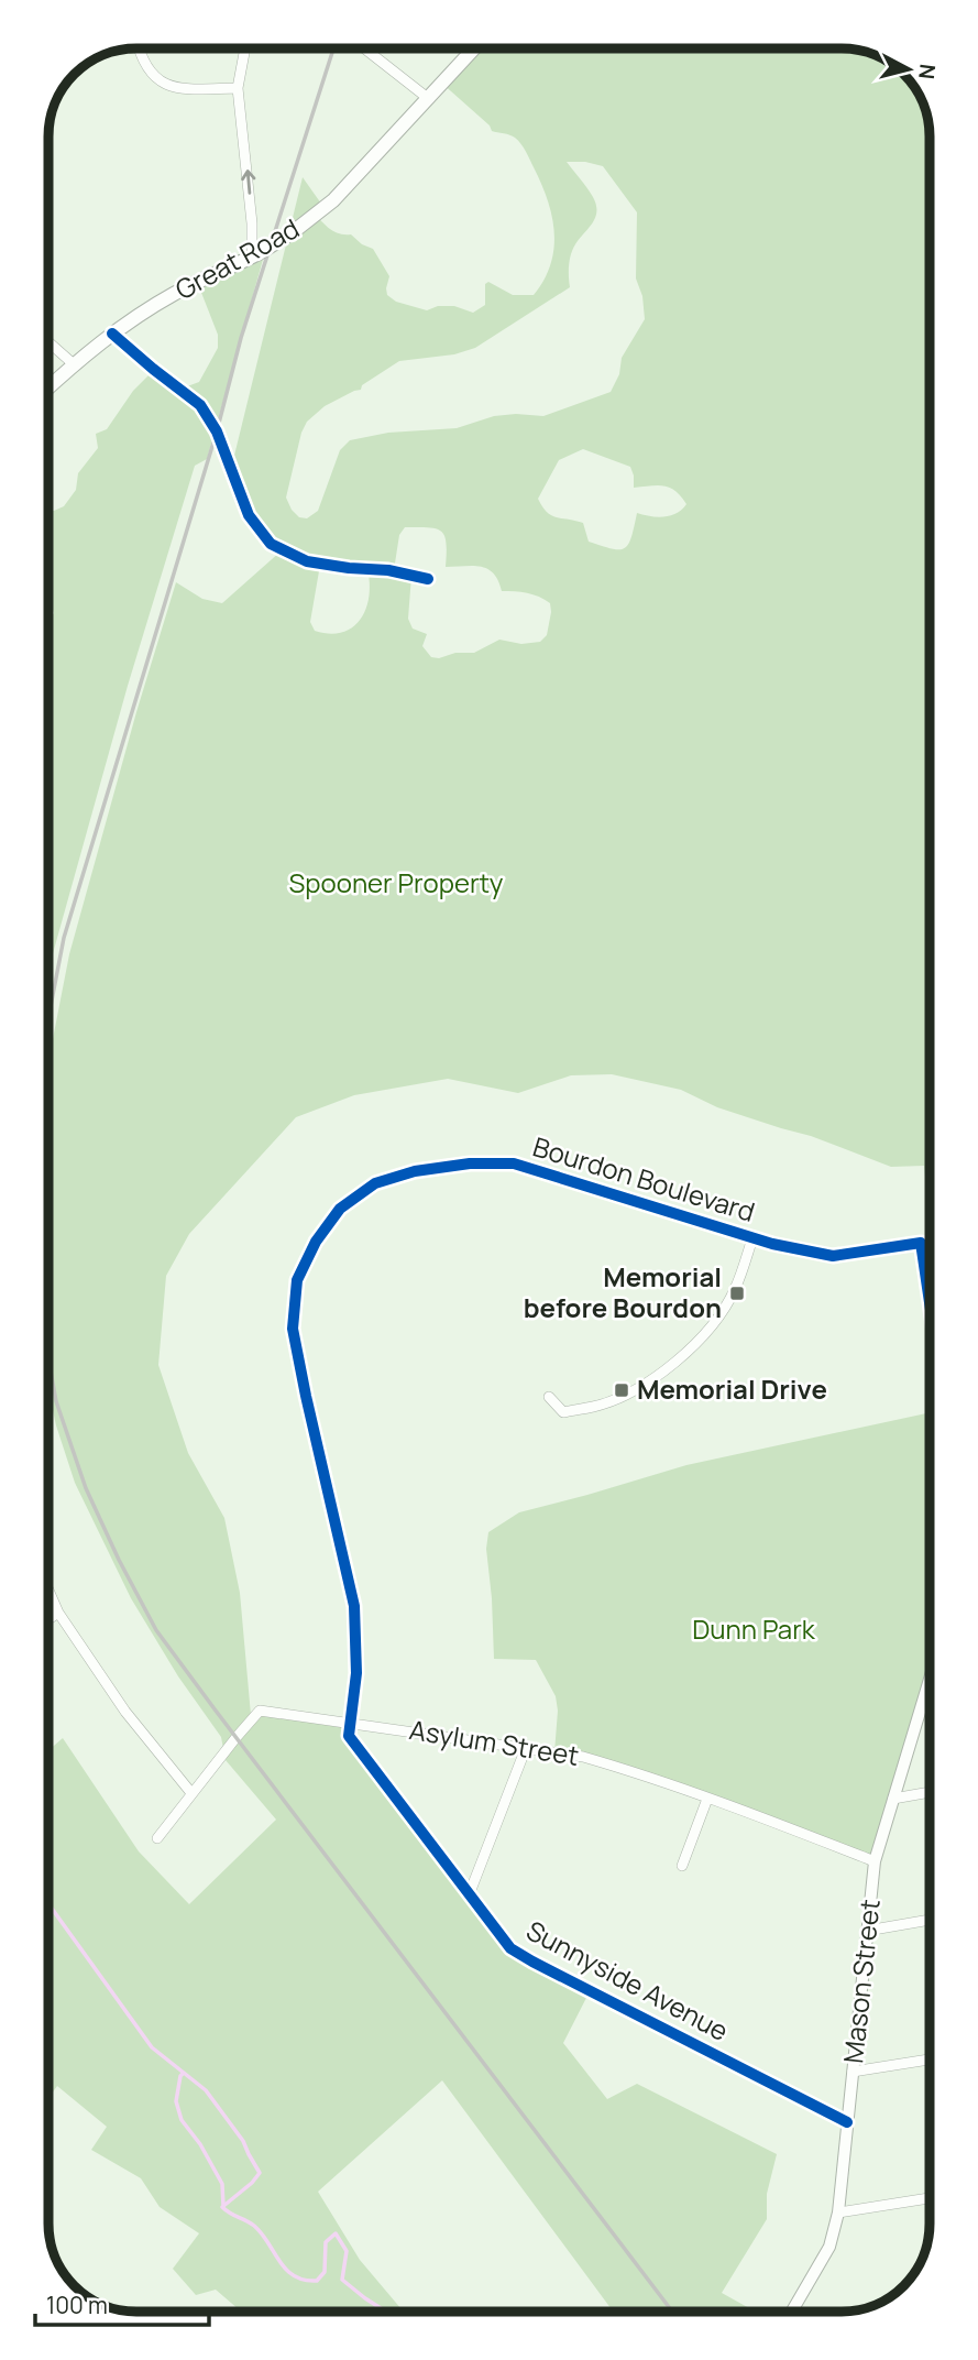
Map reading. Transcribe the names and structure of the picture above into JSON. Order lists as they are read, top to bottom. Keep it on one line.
{"streets":{"main road":["Great Road"],"street":["Bourdon Boulevard","Asylum Street","Sunnyside Avenue","Mason Street"]},"crossings":[["Bourdon Boulevard","Asylum Street"],["Bourdon Boulevard","Sunnyside Avenue"],["Asylum Street","Sunnyside Avenue"],["Asylum Street","Mason Street"],["Sunnyside Avenue","Mason Street"]],"parks":["Spooner Property","Dunn Park"],"places":{"transit":["Memorial before Bourdon","Memorial Drive"]},"scale_bar":"100 m","north":"right"}
